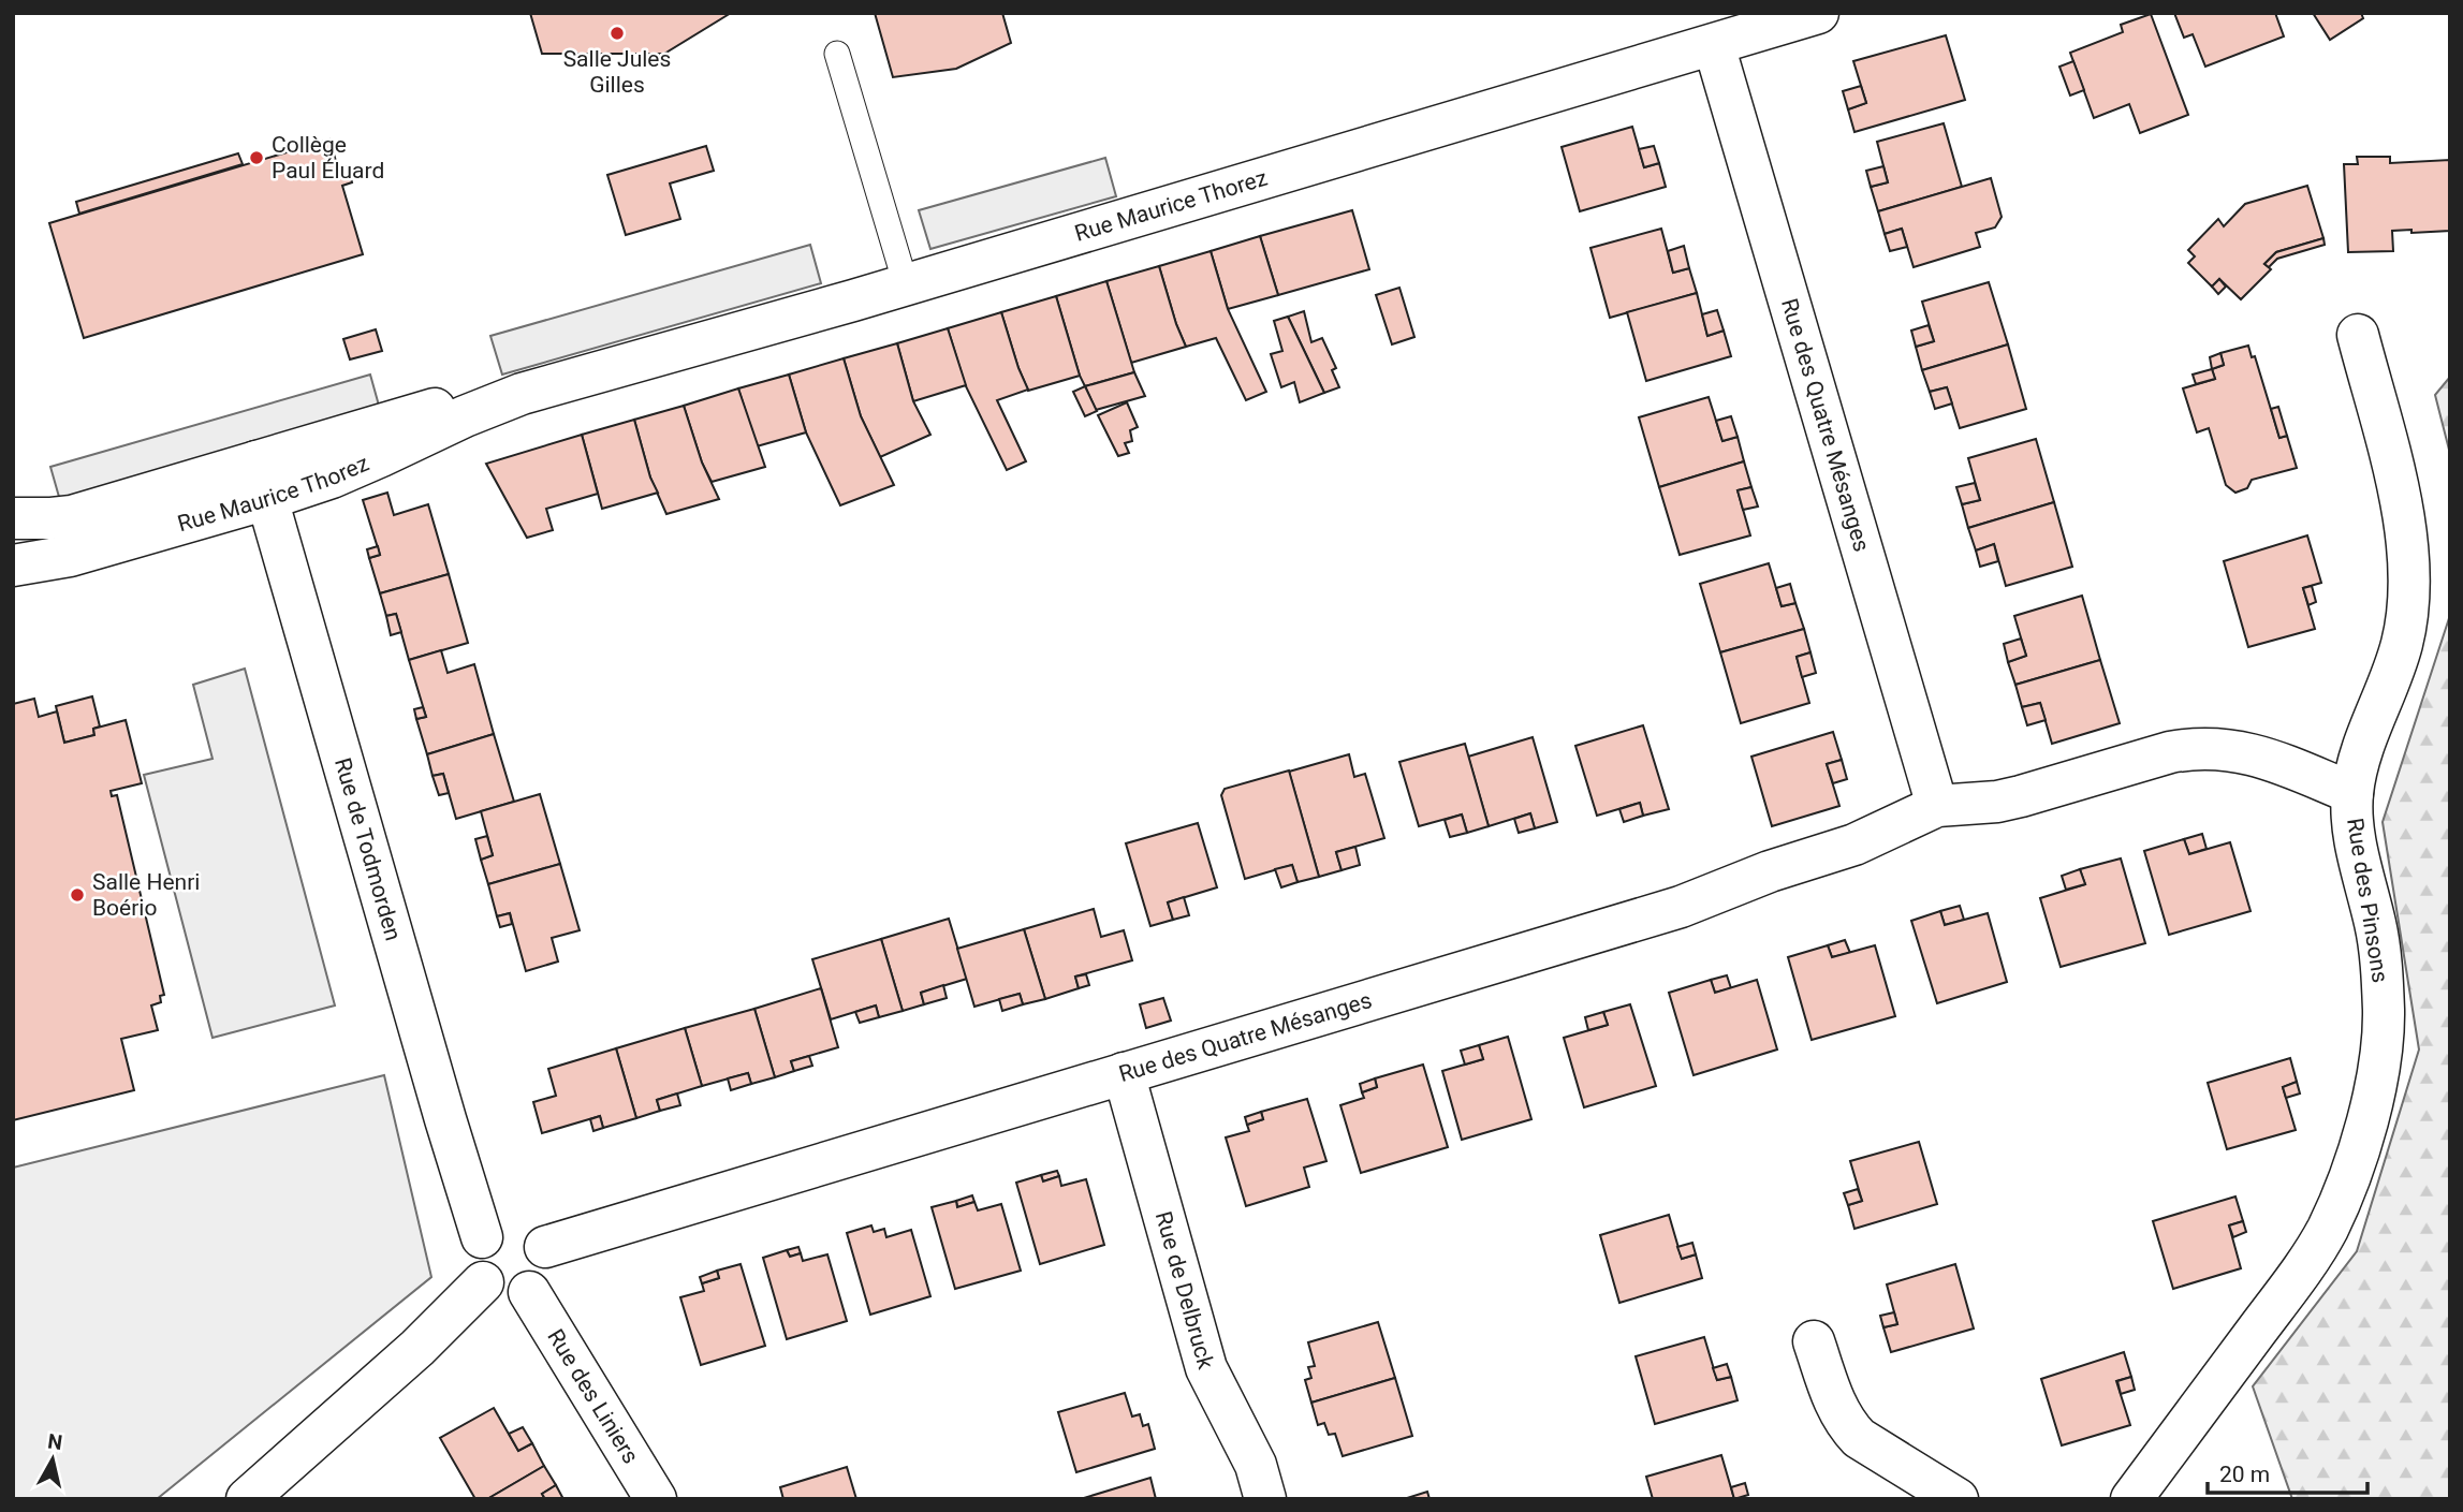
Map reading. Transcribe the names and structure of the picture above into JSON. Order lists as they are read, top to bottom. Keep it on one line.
{"streets":{"street":["Rue Maurice Thorez","Rue des Quatre Mésanges","Rue de Todmorden","Rue des Pinsons","Rue de Delbruck","Rue des Liniers"]},"crossings":[["Rue Maurice Thorez","Rue des Quatre Mésanges"],["Rue Maurice Thorez","Rue de Todmorden"],["Rue des Quatre Mésanges","Rue de Todmorden"],["Rue des Quatre Mésanges","Rue des Pinsons"],["Rue des Quatre Mésanges","Rue de Delbruck"],["Rue des Quatre Mésanges","Rue des Liniers"],["Rue de Todmorden","Rue des Liniers"]],"places":["Salle Jules Gilles","Collège Paul Éluard","Salle Henri Boério"],"scale_bar":"20 m","north":"top"}
